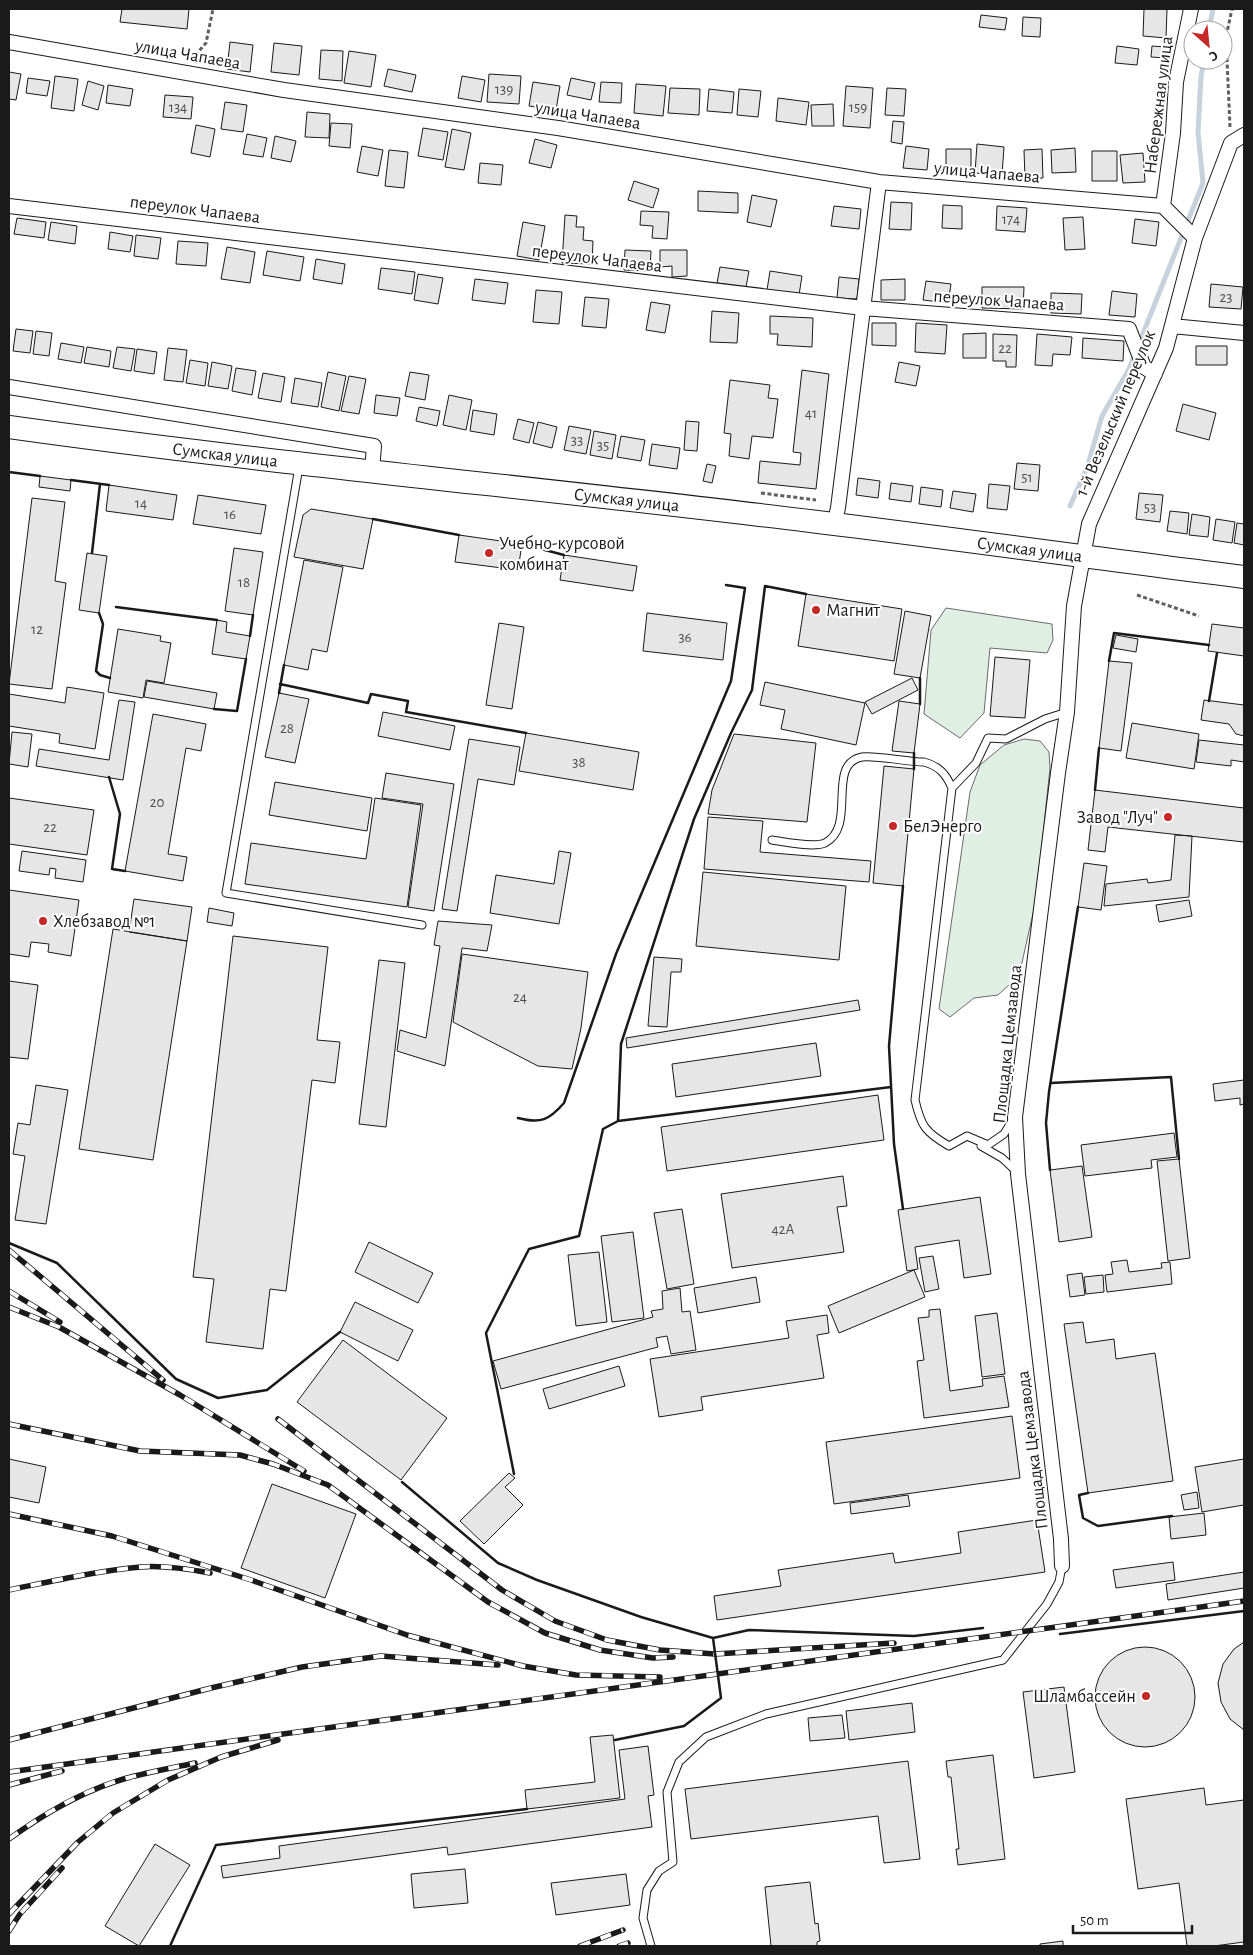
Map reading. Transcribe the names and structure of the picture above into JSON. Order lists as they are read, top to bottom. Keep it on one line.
{"streets":{"main road":["Сумская улица"],"street":["улица Чапаева","Набережная улица","переулок Чапаева","1-й Везельский переулок","Площадка Цемзавода"]},"crossings":[["улица Чапаева","Набережная улица"],["переулок Чапаева","1-й Везельский переулок"],["1-й Везельский переулок","Сумская улица"],["1-й Везельский переулок","Площадка Цемзавода"],["Сумская улица","Площадка Цемзавода"]],"places":["Учебно-курсовой комбинат","Магнит","Завод \"Луч\"","БелЭнерго","Хлебзавод №1","Шламбассейн"],"house_numbers":["139","134","159","174","23","22","41","33","35","51","14","53","16","18","12","36","28","38","20","22","24","42А"],"scale_bar":"50 m","north":"bottom right"}
